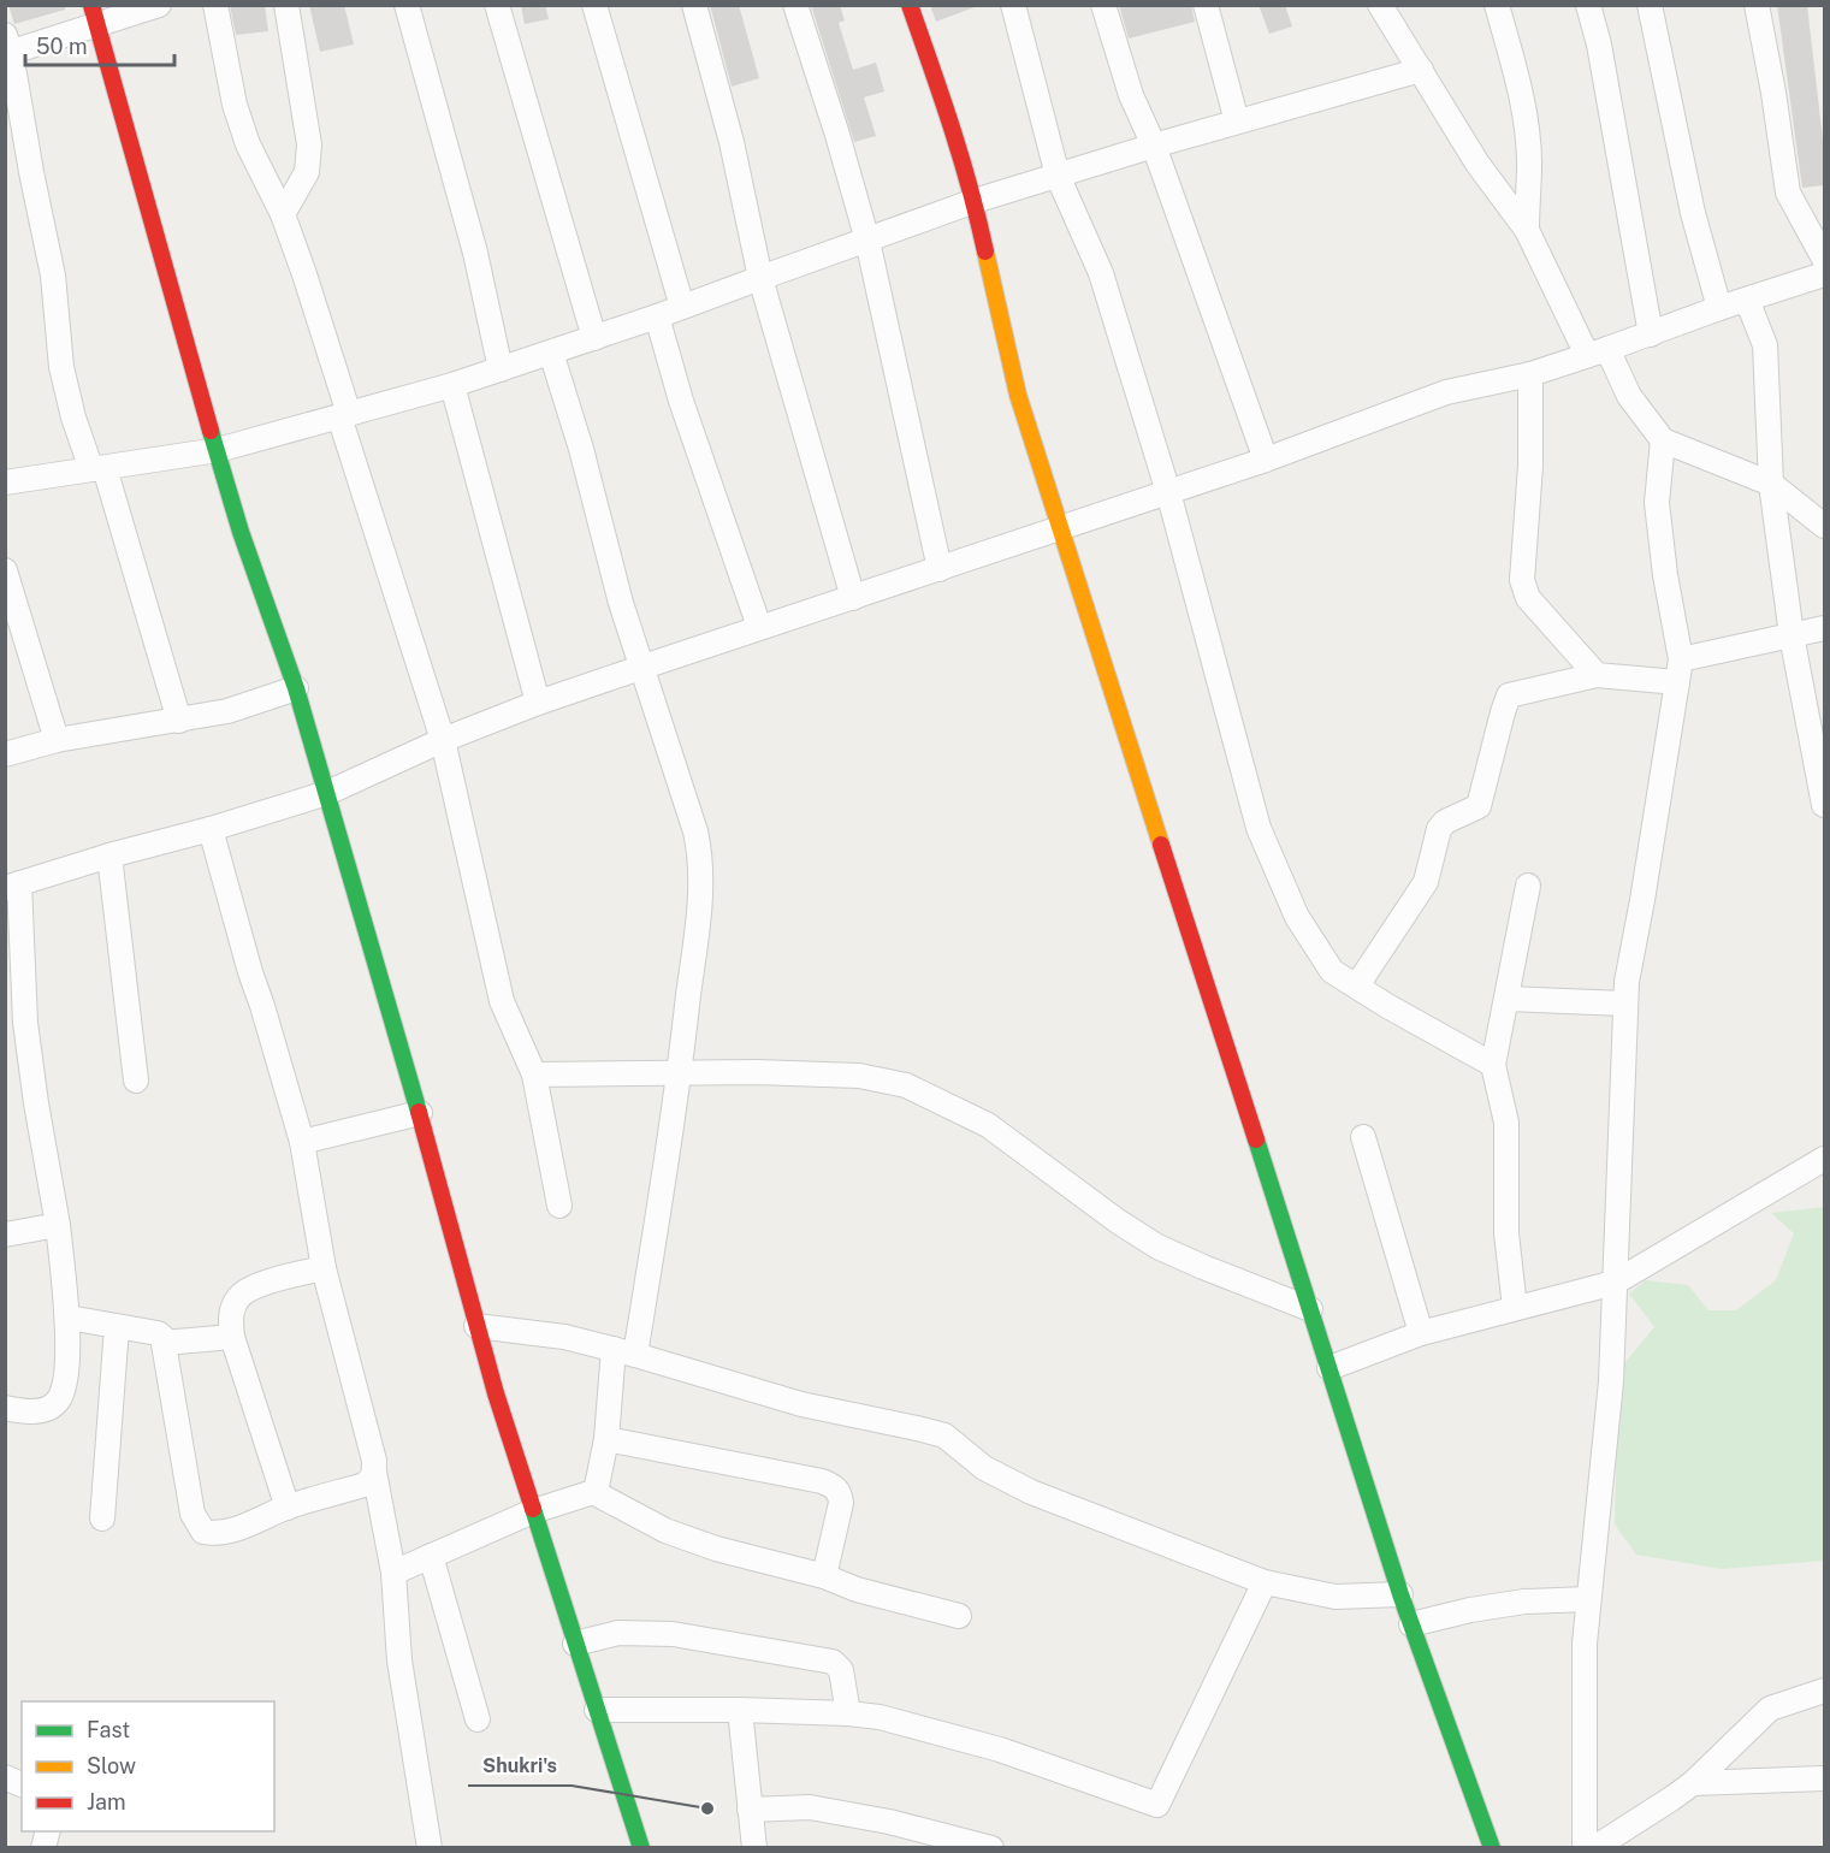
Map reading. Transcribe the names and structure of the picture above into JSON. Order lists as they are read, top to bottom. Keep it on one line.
{"places":["Shukri's"],"legend":["Fast","Slow","Jam"],"scale_bar":"50 m"}
